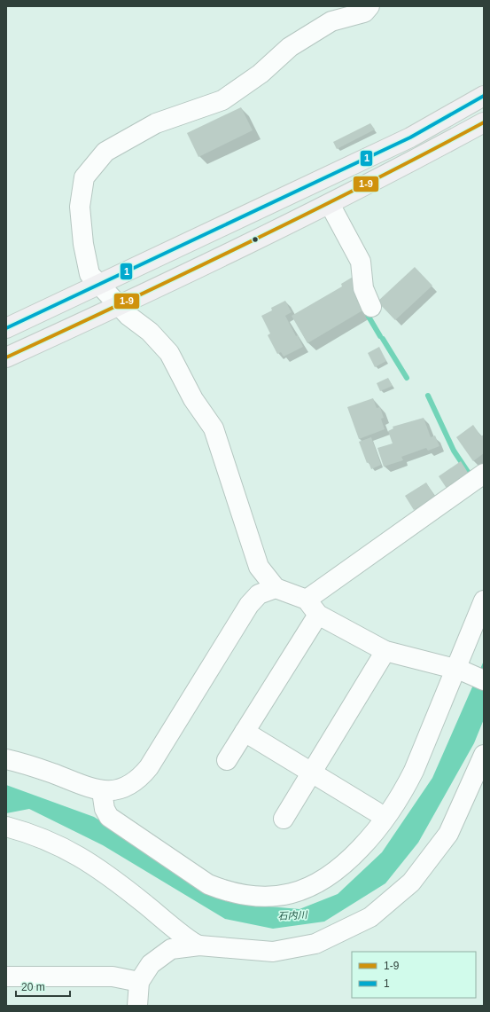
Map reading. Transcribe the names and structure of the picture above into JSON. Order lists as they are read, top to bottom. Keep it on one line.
{"water":["石内川"],"lines":["transit line 1","transit line 1-9"],"legend":["1-9","1"],"scale_bar":"20 m"}
